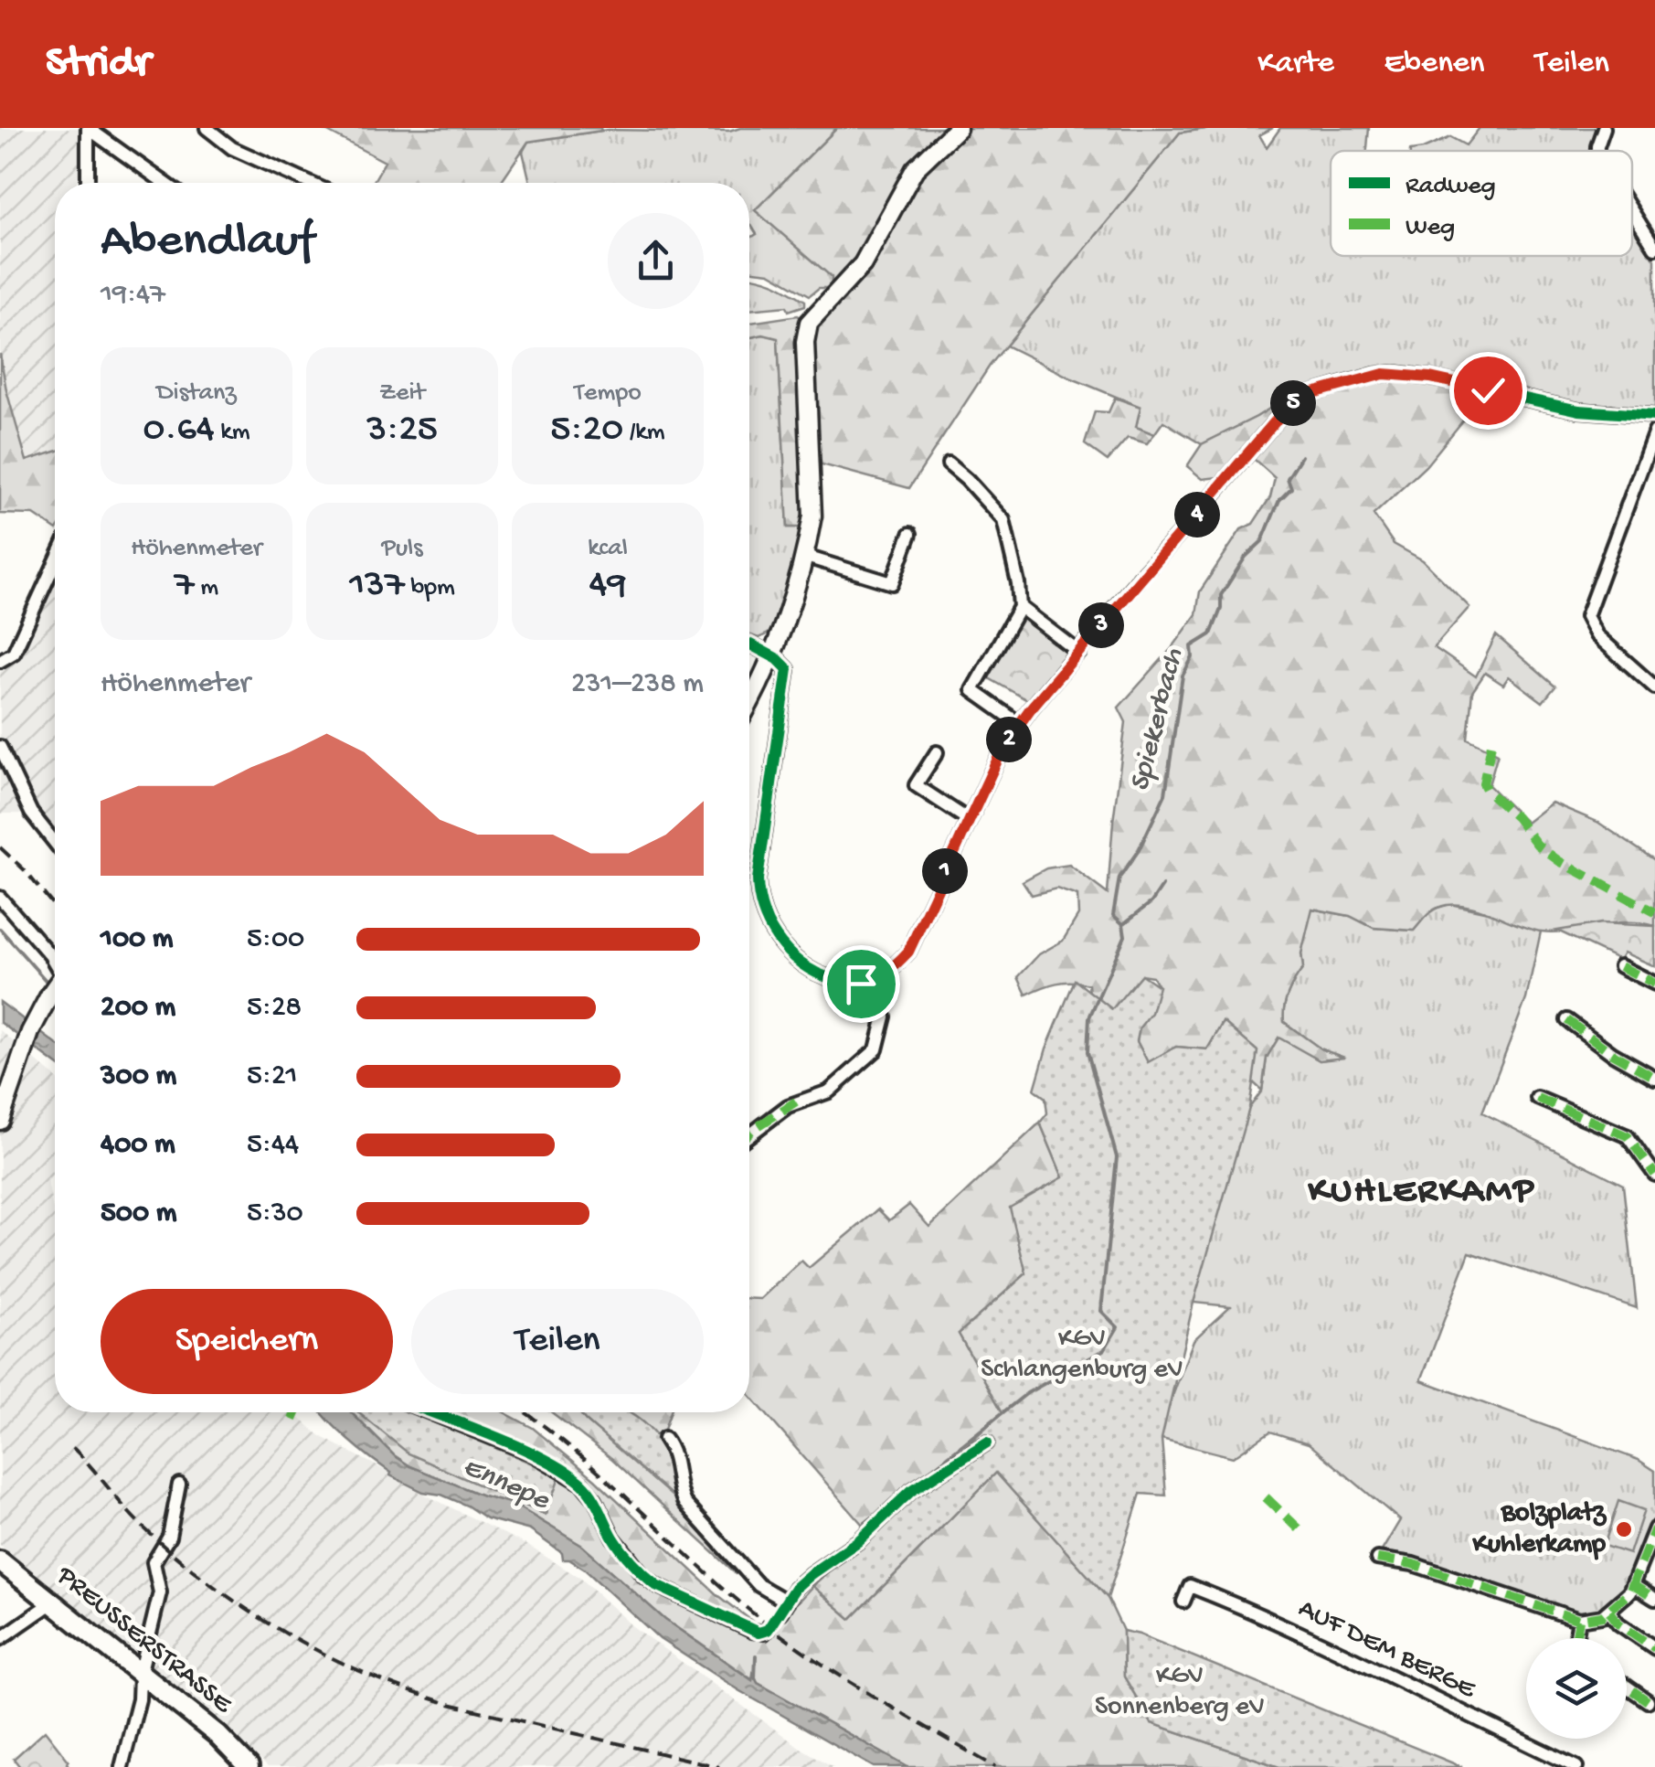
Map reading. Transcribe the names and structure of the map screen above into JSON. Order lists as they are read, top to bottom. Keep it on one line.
{"streets":{"main road":["PREUSSERSTRASSE"],"street":["AUF DEM BERGE"]},"districts":["KUHLERKAMP"],"water":["Spiekerbach","Ennepe"],"parks":["KGV Schlangenburg eV","KGV Sonnenberg eV"],"places":["Bolzplatz Kuhlerkamp"],"legend":["Radweg","Weg"],"page":{"header":"Stridr","nav":["Karte","Ebenen","Teilen"],"heading":["Abendlauf","19:47"],"stats":[["Distanz","0.64 km"],["Zeit","3:25"],["Tempo","5:20 /km"],["Höhenmeter","7 m"],["Puls","137 bpm"],["kcal","49"]],"pins":["5","4","3","2","1"],"chart":["Höhenmeter","231–238 m"],"list":[{"name":"100 m","note":"5:00"},{"name":"200 m","note":"5:28"},{"name":"300 m","note":"5:21"},{"name":"400 m","note":"5:44"},{"name":"500 m","note":"5:30"}],"buttons":["Speichern","Teilen"]}}
